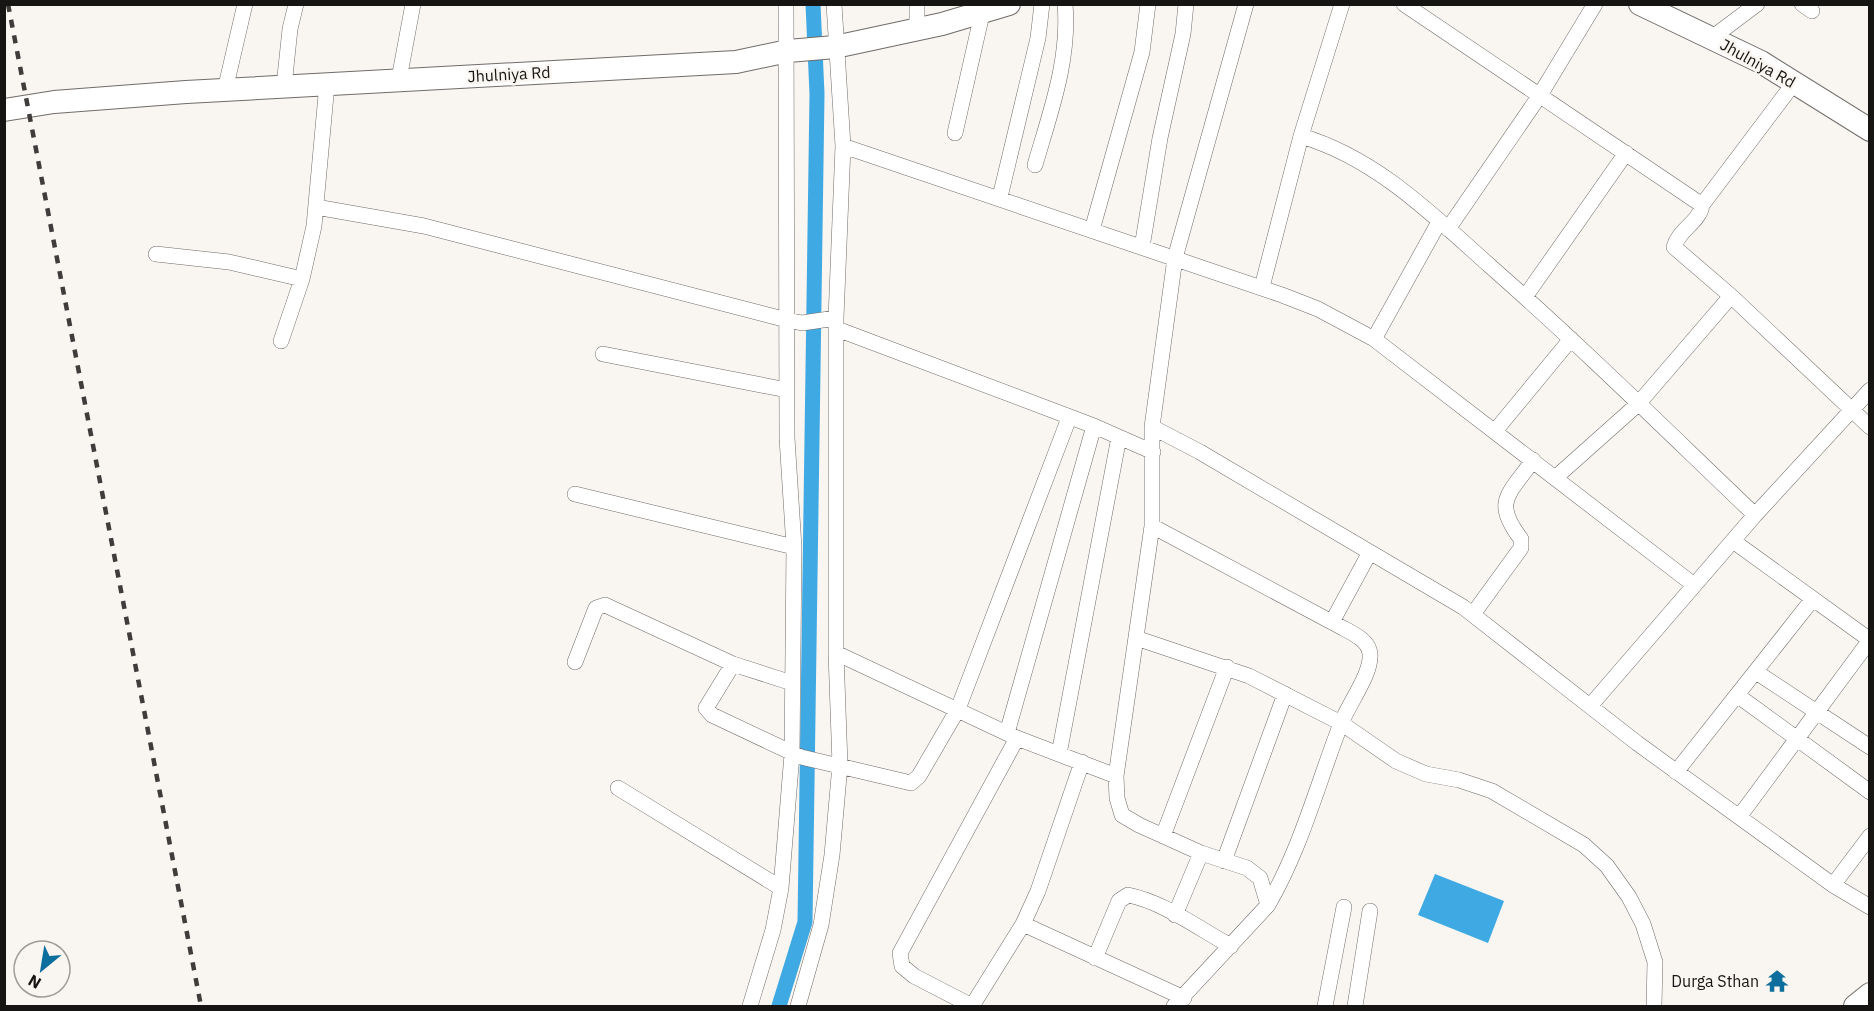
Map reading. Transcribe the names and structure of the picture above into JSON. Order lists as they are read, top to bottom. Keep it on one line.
{"streets":{"street":["Jhulniya Rd"]},"places":{"temple":["Durga Sthan"]},"north":"bottom left"}
